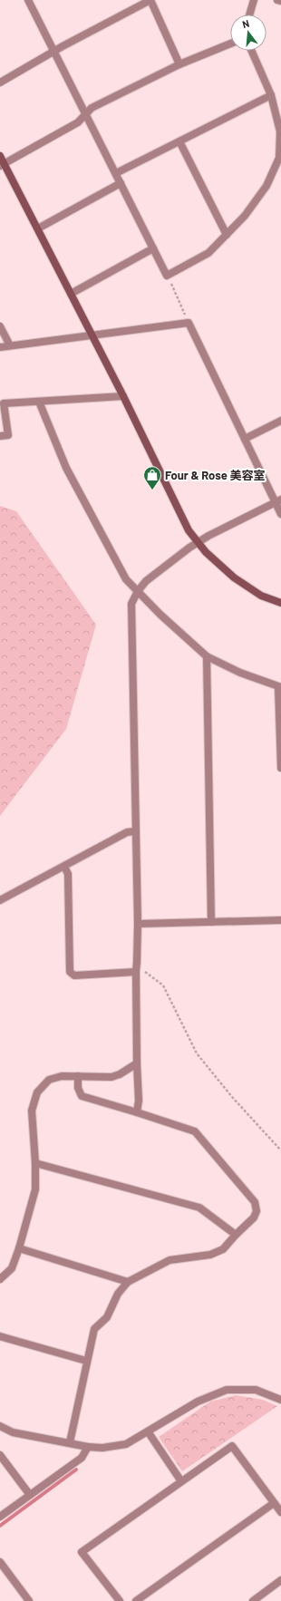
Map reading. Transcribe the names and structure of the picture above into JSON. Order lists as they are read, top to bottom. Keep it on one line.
{"places":{"shop":["Four & Rose 美容室"]},"north":"top"}
